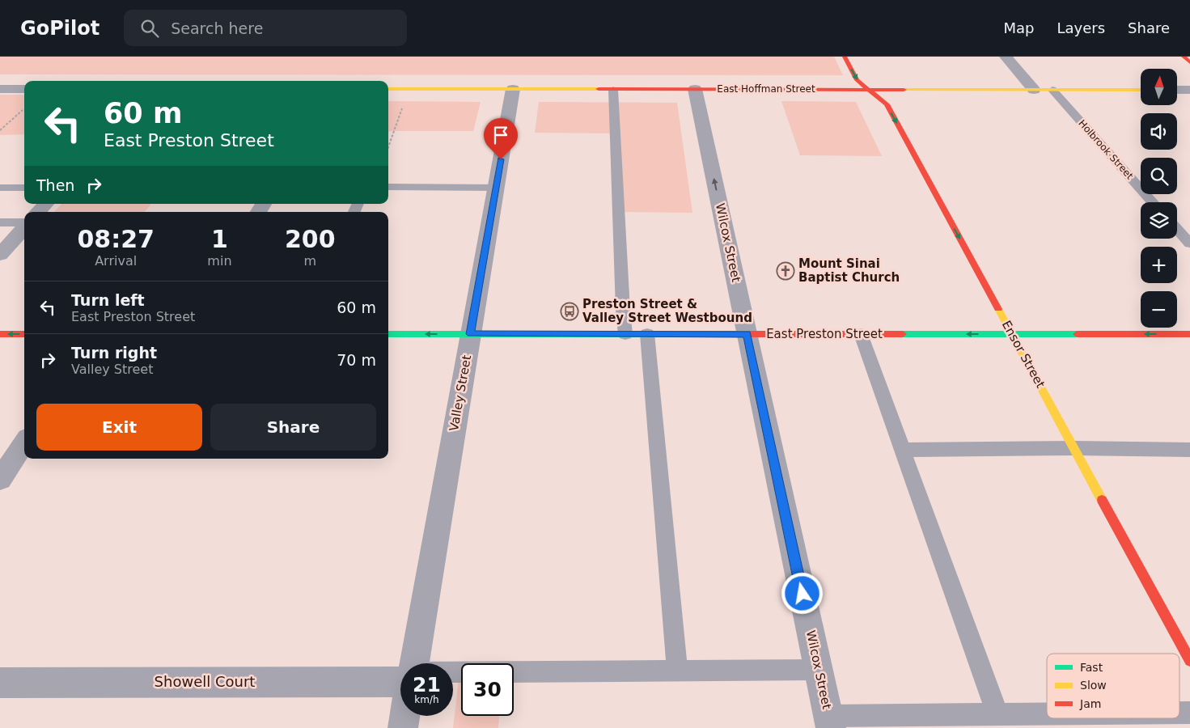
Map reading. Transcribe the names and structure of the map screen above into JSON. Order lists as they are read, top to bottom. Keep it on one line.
{"streets":{"street":["East Hoffman Street","Wilcox Street","East Preston Street","Ensor Street","Valley Street","Showell Court"],"lane":["Holbrook Street"]},"crossings":[["East Hoffman Street","Holbrook Street"],["East Hoffman Street","Wilcox Street"],["East Hoffman Street","Ensor Street"],["East Hoffman Street","Valley Street"],["Wilcox Street","East Preston Street"],["East Preston Street","Ensor Street"],["East Preston Street","Valley Street"]],"one_way":["Wilcox Street","East Preston Street","Ensor Street"],"places":{"church":["Mount Sinai Baptist Church"],"bus stop":["Preston Street & Valley Street Westbound"]},"legend":["Fast","Slow","Jam"],"north":"top","page":{"header":"GoPilot","search":"Search here","nav":["Map","Layers","Share"],"map_buttons":["+","−"],"turn":["60 m","East Preston Street"],"then":"Then","eta":["08:27","Arrival","1","min","200","m"],"list":[{"name":"Turn left","note":"East Preston Street","value":"60 m"},{"name":"Turn right","note":"Valley Street","value":"70 m"}],"buttons":["Exit","Share"],"speed":"21 km/h","limit":"30"}}
